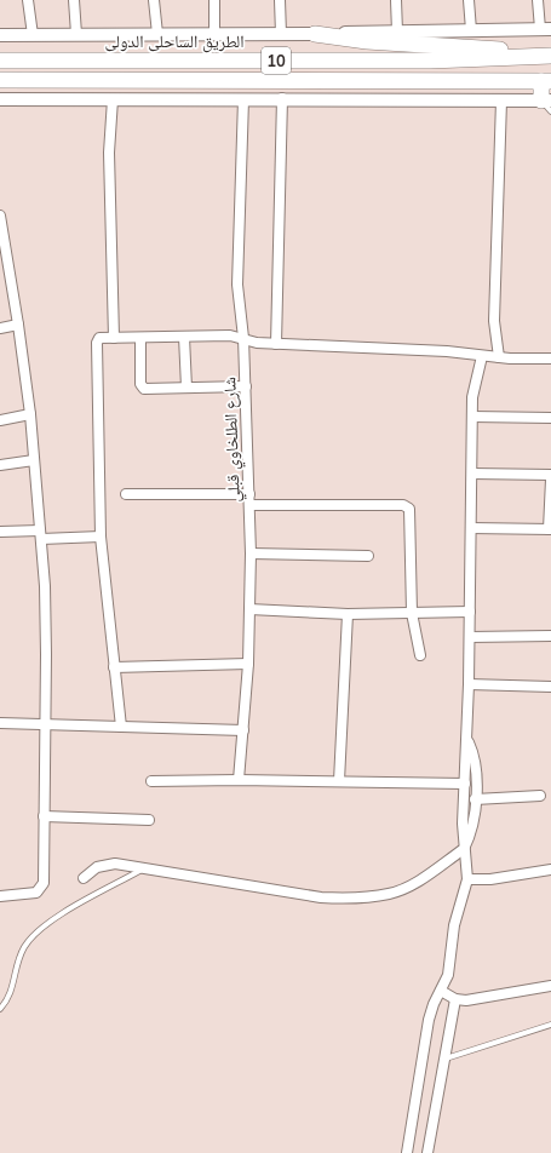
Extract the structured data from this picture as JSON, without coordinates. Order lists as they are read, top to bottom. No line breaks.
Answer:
{"streets":{"highway":["الطريق الساحلى الدولى","10"],"street":["شارع الطلخاوي قبلي"]}}
